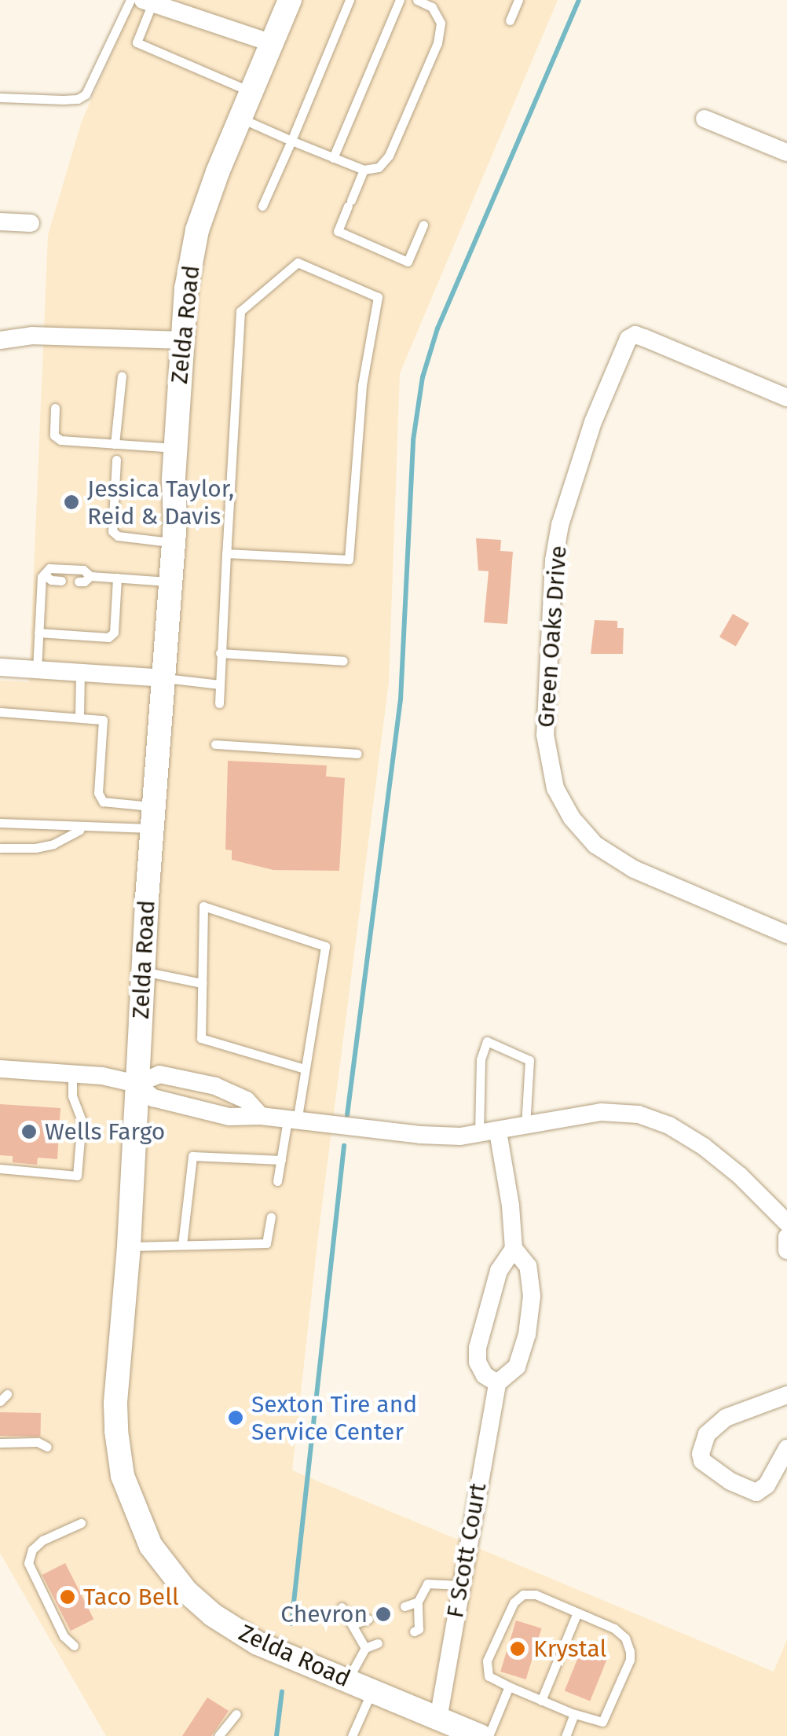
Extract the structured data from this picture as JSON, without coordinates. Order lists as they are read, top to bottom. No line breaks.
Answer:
{"streets":{"main road":["Zelda Road"],"street":["Green Oaks Drive","F Scott Court"]},"crossings":[["Zelda Road","F Scott Court"]],"places":["Jessica Taylor, Reid & Davis","Wells Fargo","Sexton Tire and Service Center","Taco Bell","Chevron","Krystal"]}
